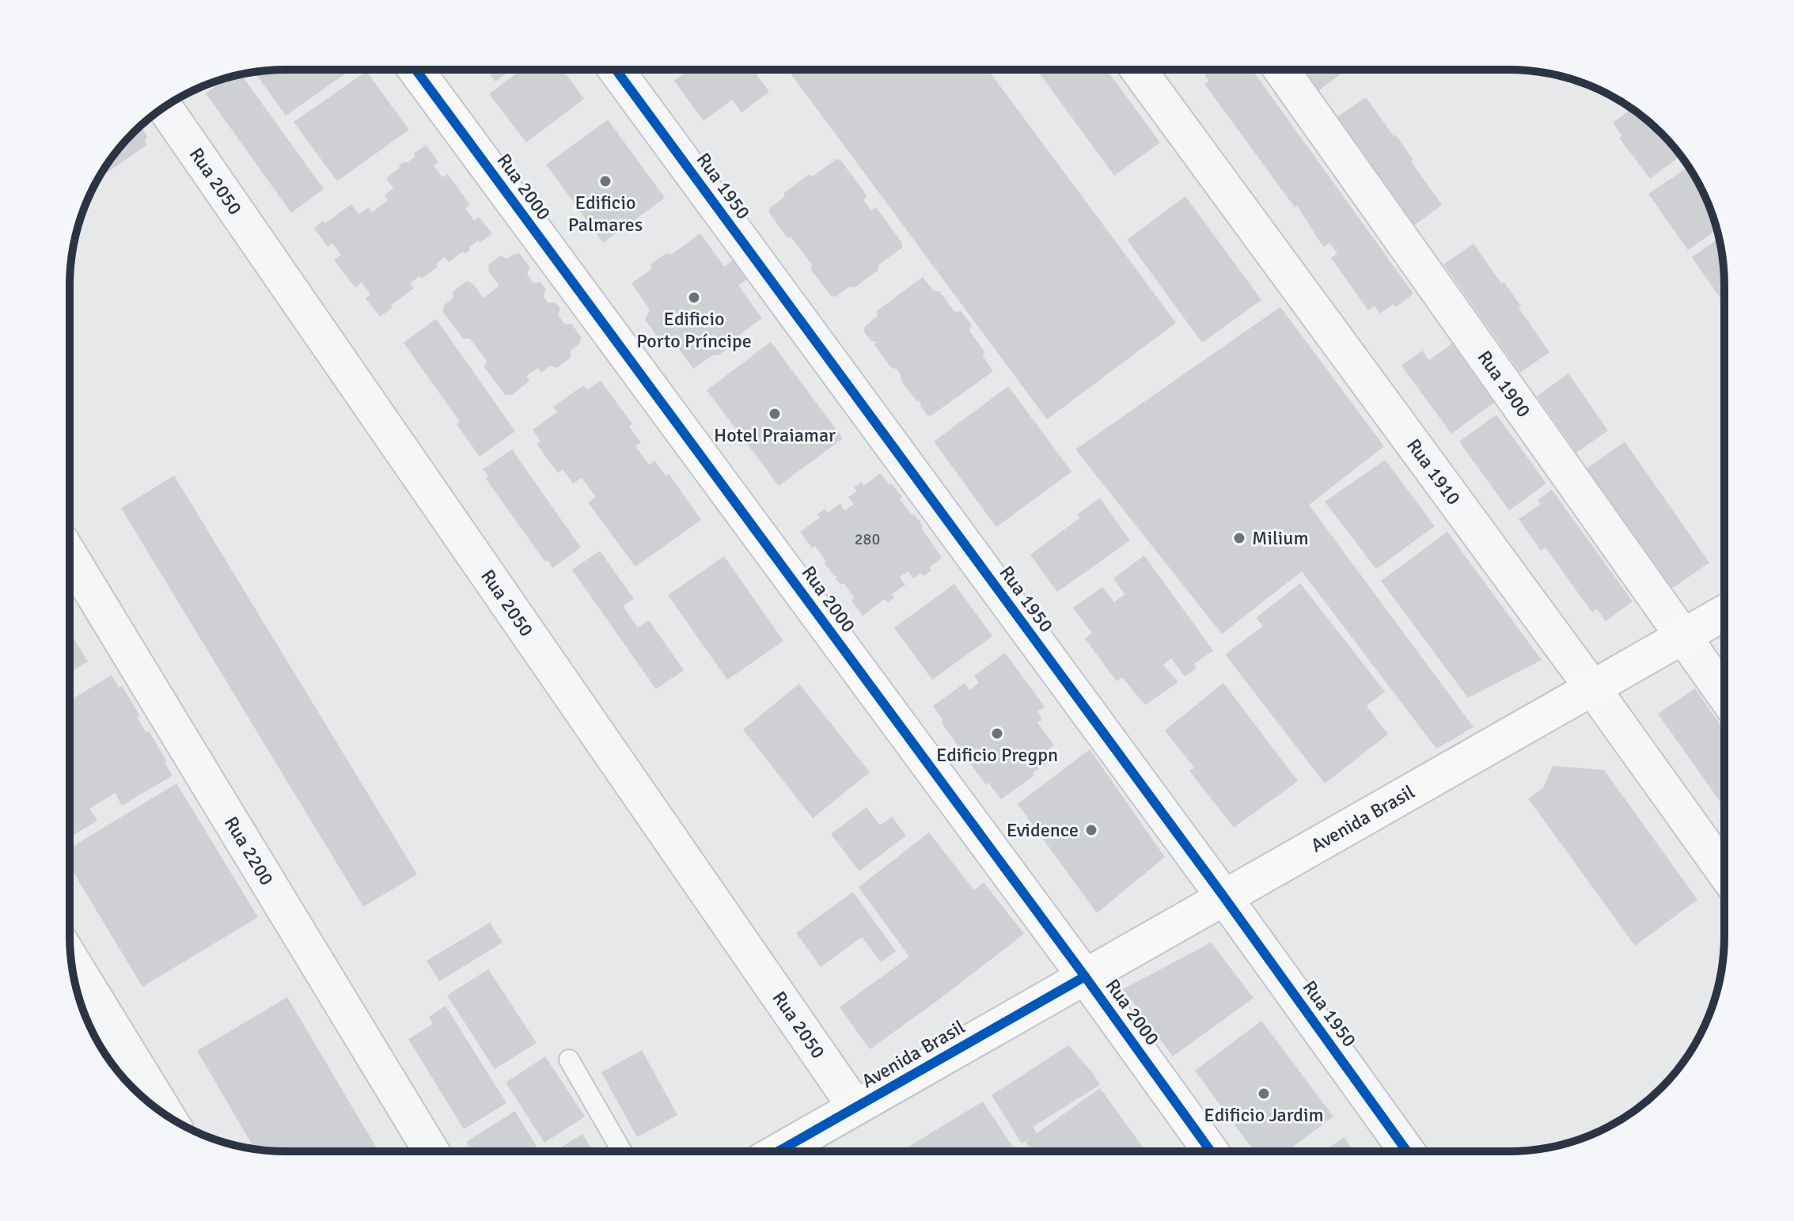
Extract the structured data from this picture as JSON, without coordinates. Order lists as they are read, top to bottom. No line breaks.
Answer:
{"streets":{"main road":["Rua 2000","Avenida Brasil"],"street":["Rua 2050","Rua 1950","Rua 1900","Rua 1910","Rua 2200"]},"crossings":[["Rua 2050","Avenida Brasil"],["Rua 1950","Avenida Brasil"],["Rua 2000","Avenida Brasil"],["Rua 1900","Avenida Brasil"],["Rua 1910","Avenida Brasil"]],"places":["Edificio Palmares","Edificio Porto Príncipe","Hotel Praiamar","Milium","Edificio Pregpn","Evidence","Edificio Jardim"],"house_numbers":["280"]}
